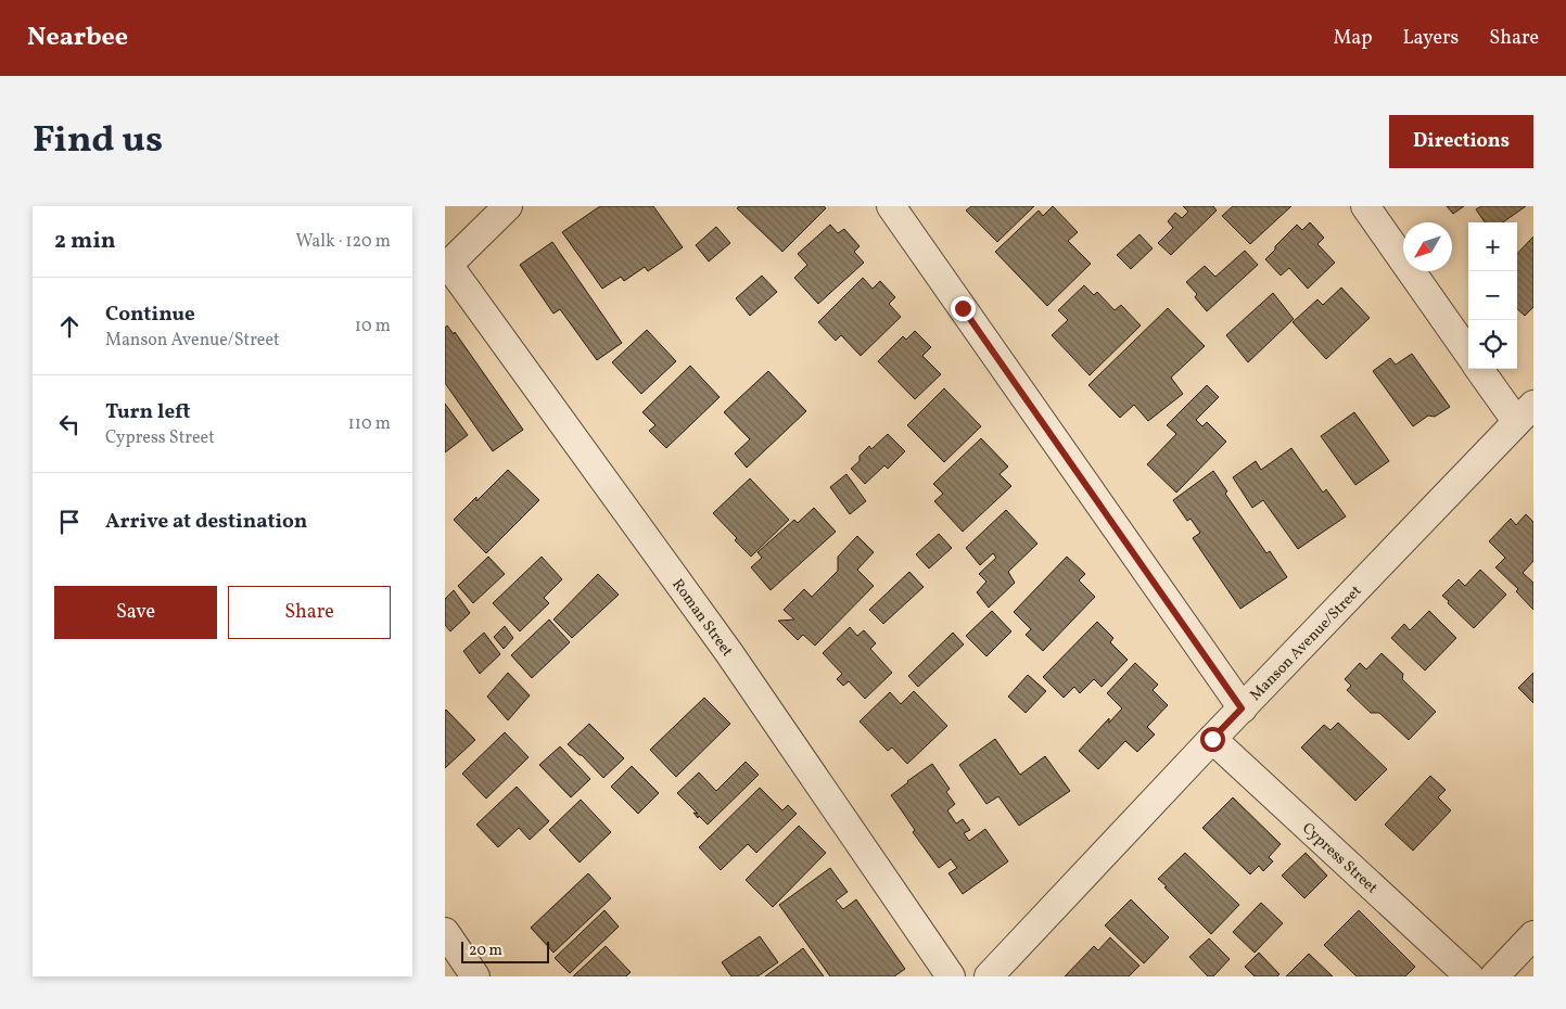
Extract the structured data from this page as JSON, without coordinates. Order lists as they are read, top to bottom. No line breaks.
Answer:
{"streets":{"street":["Roman Street","Manson Avenue/Street","Cypress Street"]},"crossings":[["Manson Avenue/Street","Cypress Street"]],"scale_bar":"20 m","north":"bottom left","page":{"header":"Nearbee","nav":["Map","Layers","Share"],"title":"Find us","buttons":["Directions",["Save","Share"]],"heading":["2 min","Walk · 120 m"],"map_buttons":["+","−"],"list":[["Continue","Manson Avenue/Street","10 m"],["Turn left","Cypress Street","110 m"],"Arrive at destination"],"scale":"20 m"}}
